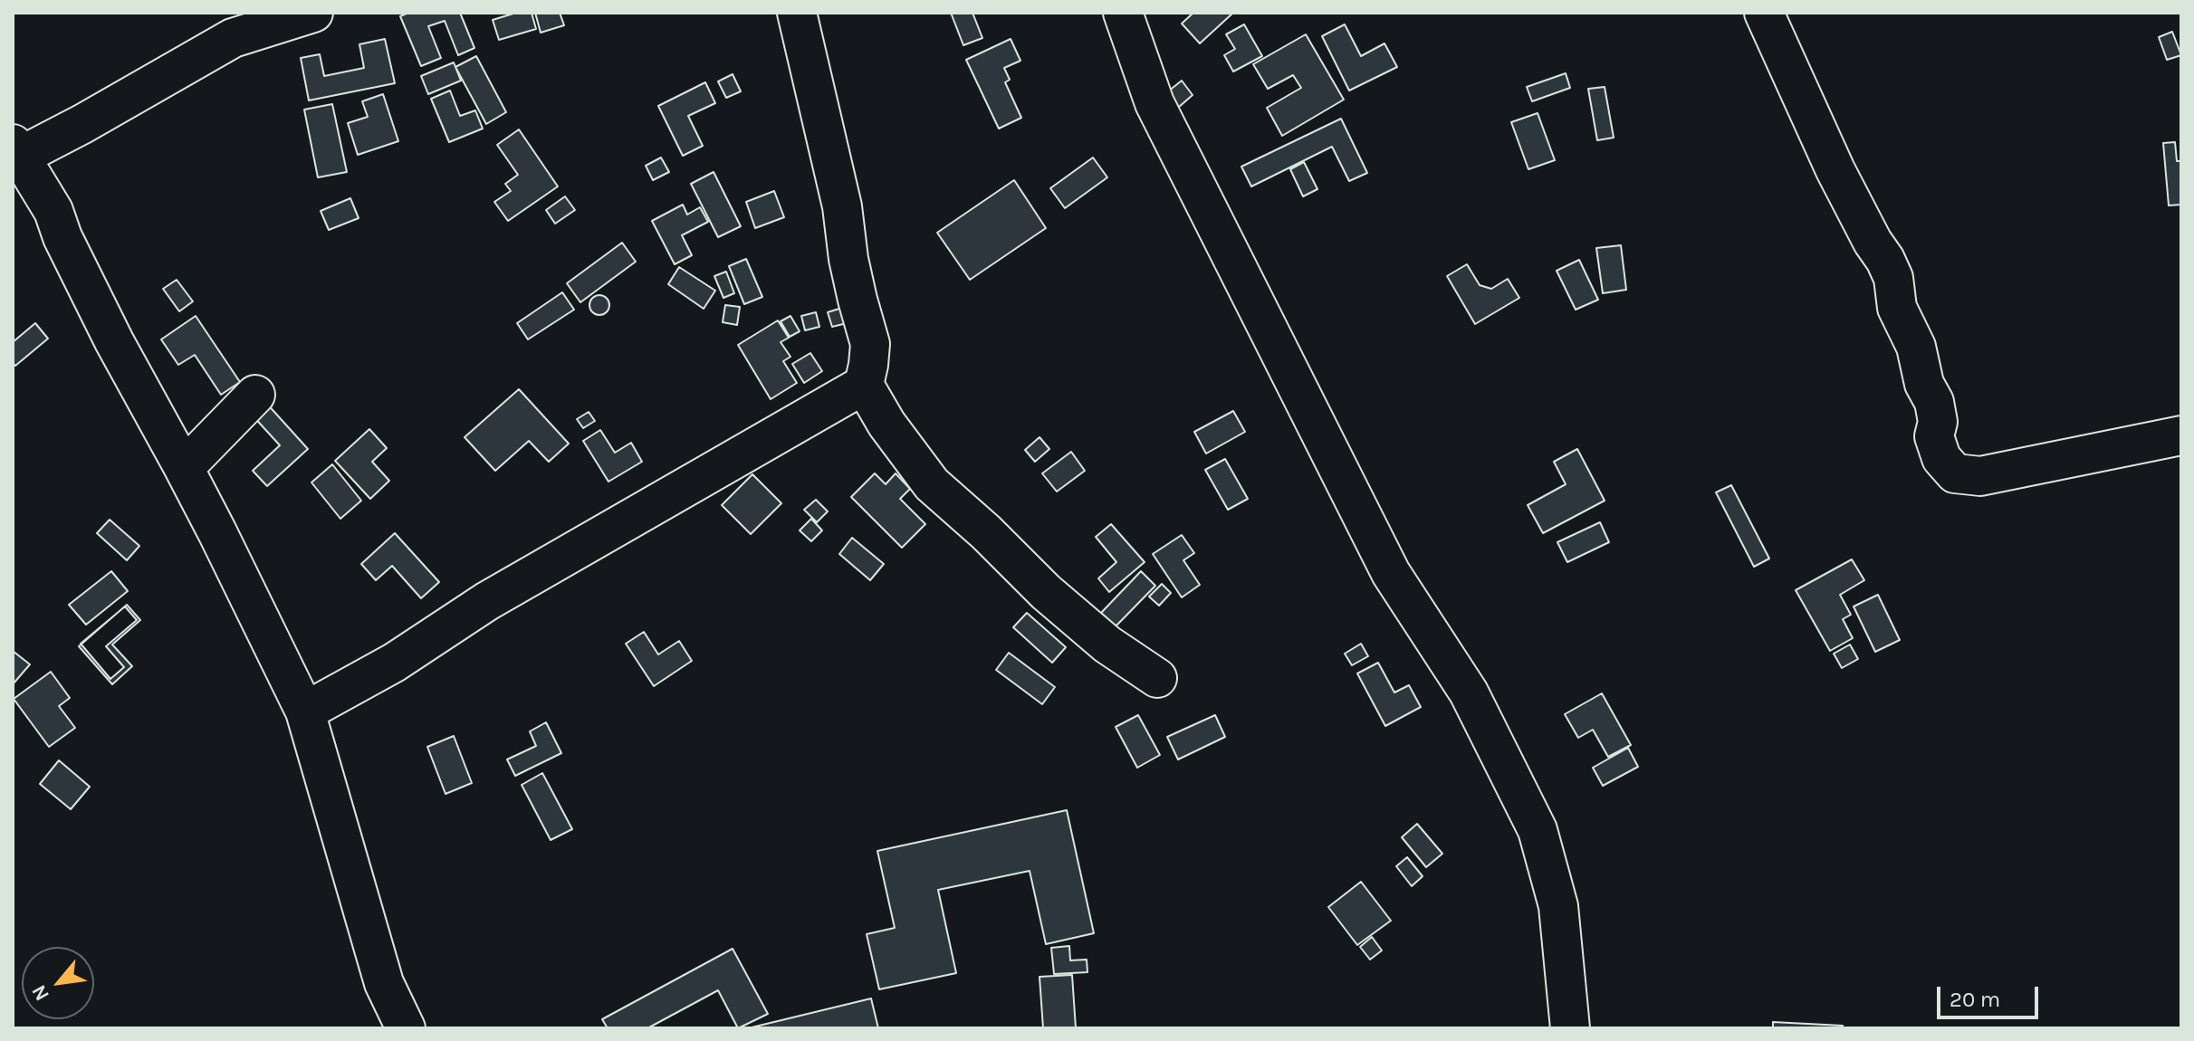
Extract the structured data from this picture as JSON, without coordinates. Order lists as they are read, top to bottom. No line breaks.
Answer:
{"scale_bar":"20 m","north":"bottom left"}
